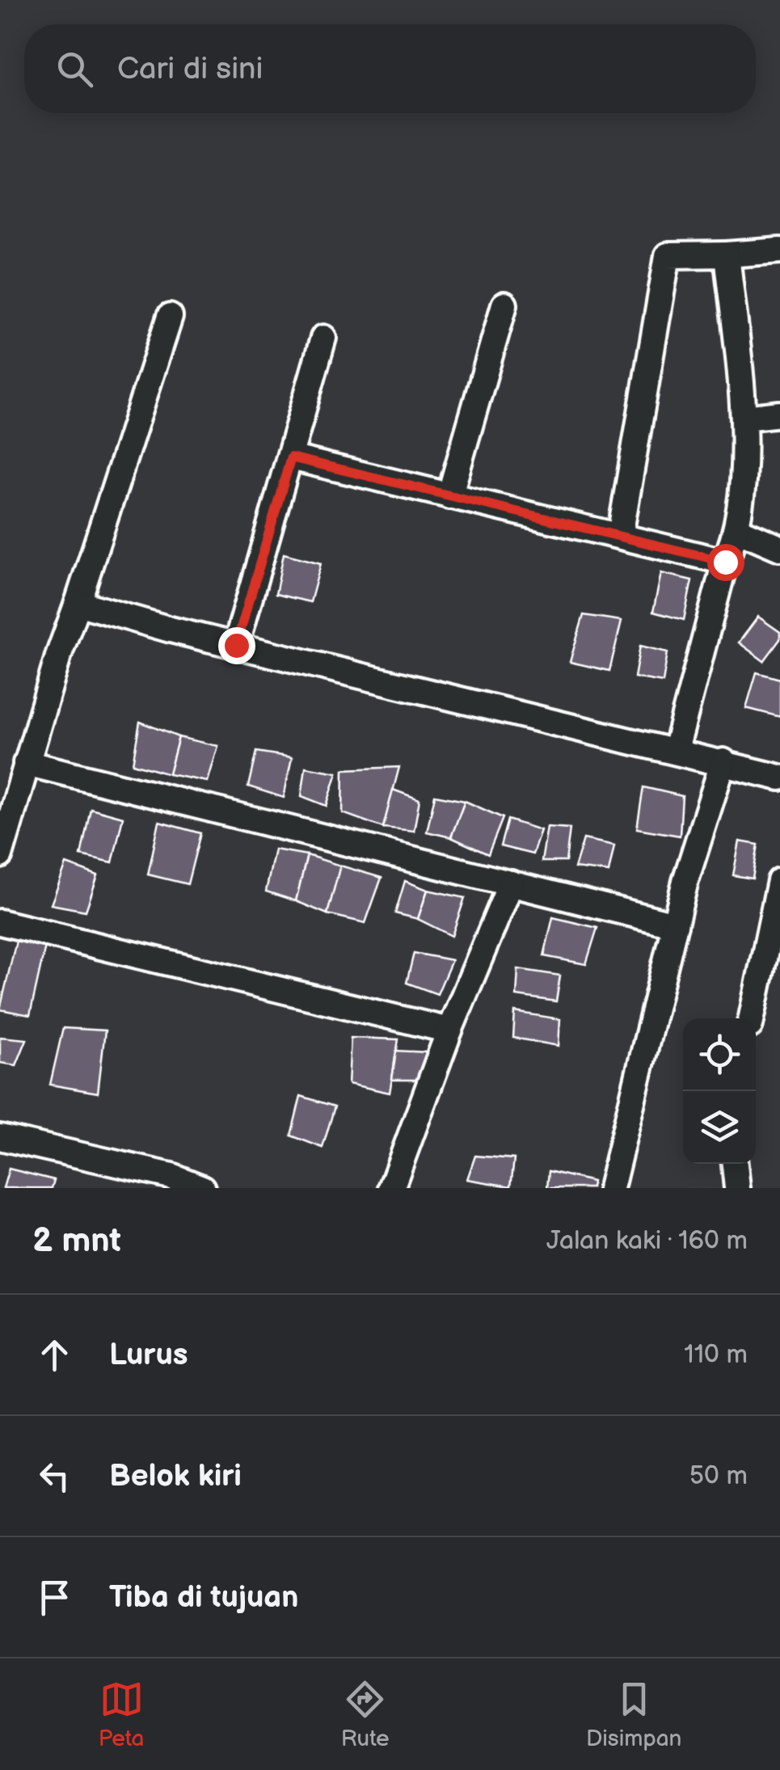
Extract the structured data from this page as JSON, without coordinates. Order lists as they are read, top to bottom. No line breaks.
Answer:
{"page":{"search":"Cari di sini","heading":["2 mnt","Jalan kaki · 160 m"],"list":[["Lurus","110 m"],["Belok kiri","50 m"],"Tiba di tujuan"],"nav":["Peta","Rute","Disimpan"]}}
